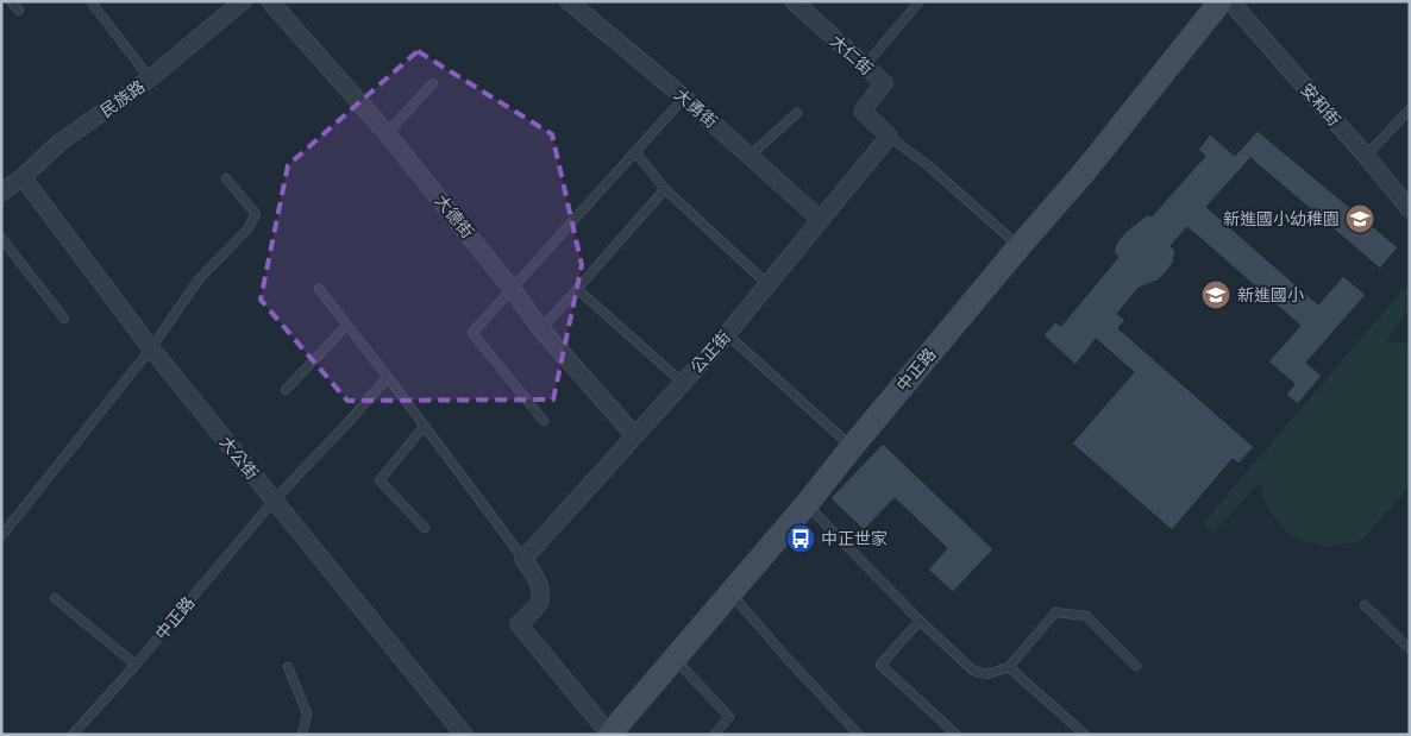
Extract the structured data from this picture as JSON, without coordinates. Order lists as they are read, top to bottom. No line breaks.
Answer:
{"streets":{"street":["大仁街","民族路","安和街","大勇街","大德街","公正街","中正路","大公街"]},"crossings":[["大仁街","公正街"],["民族路","大公街"],["大勇街","公正街"],["大德街","公正街"],["中正路","大公街"]],"places":{"school or university":["新進國小幼稚園","新進國小"],"bus stop":["中正世家"]}}
